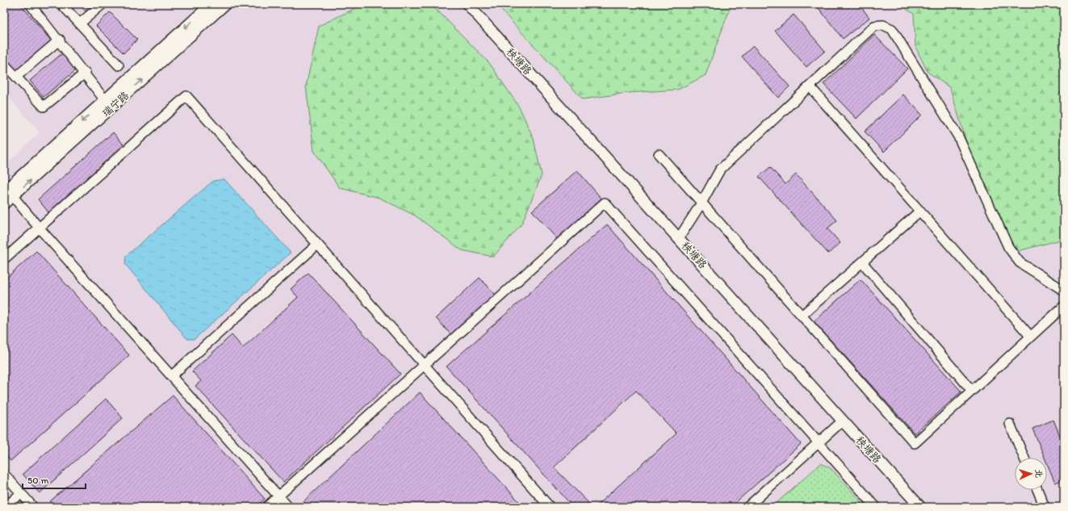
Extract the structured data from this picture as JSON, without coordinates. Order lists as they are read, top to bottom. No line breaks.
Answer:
{"streets":{"main road":["秧塘路","瑞宁路"]},"scale_bar":"50 m","north":"right"}
